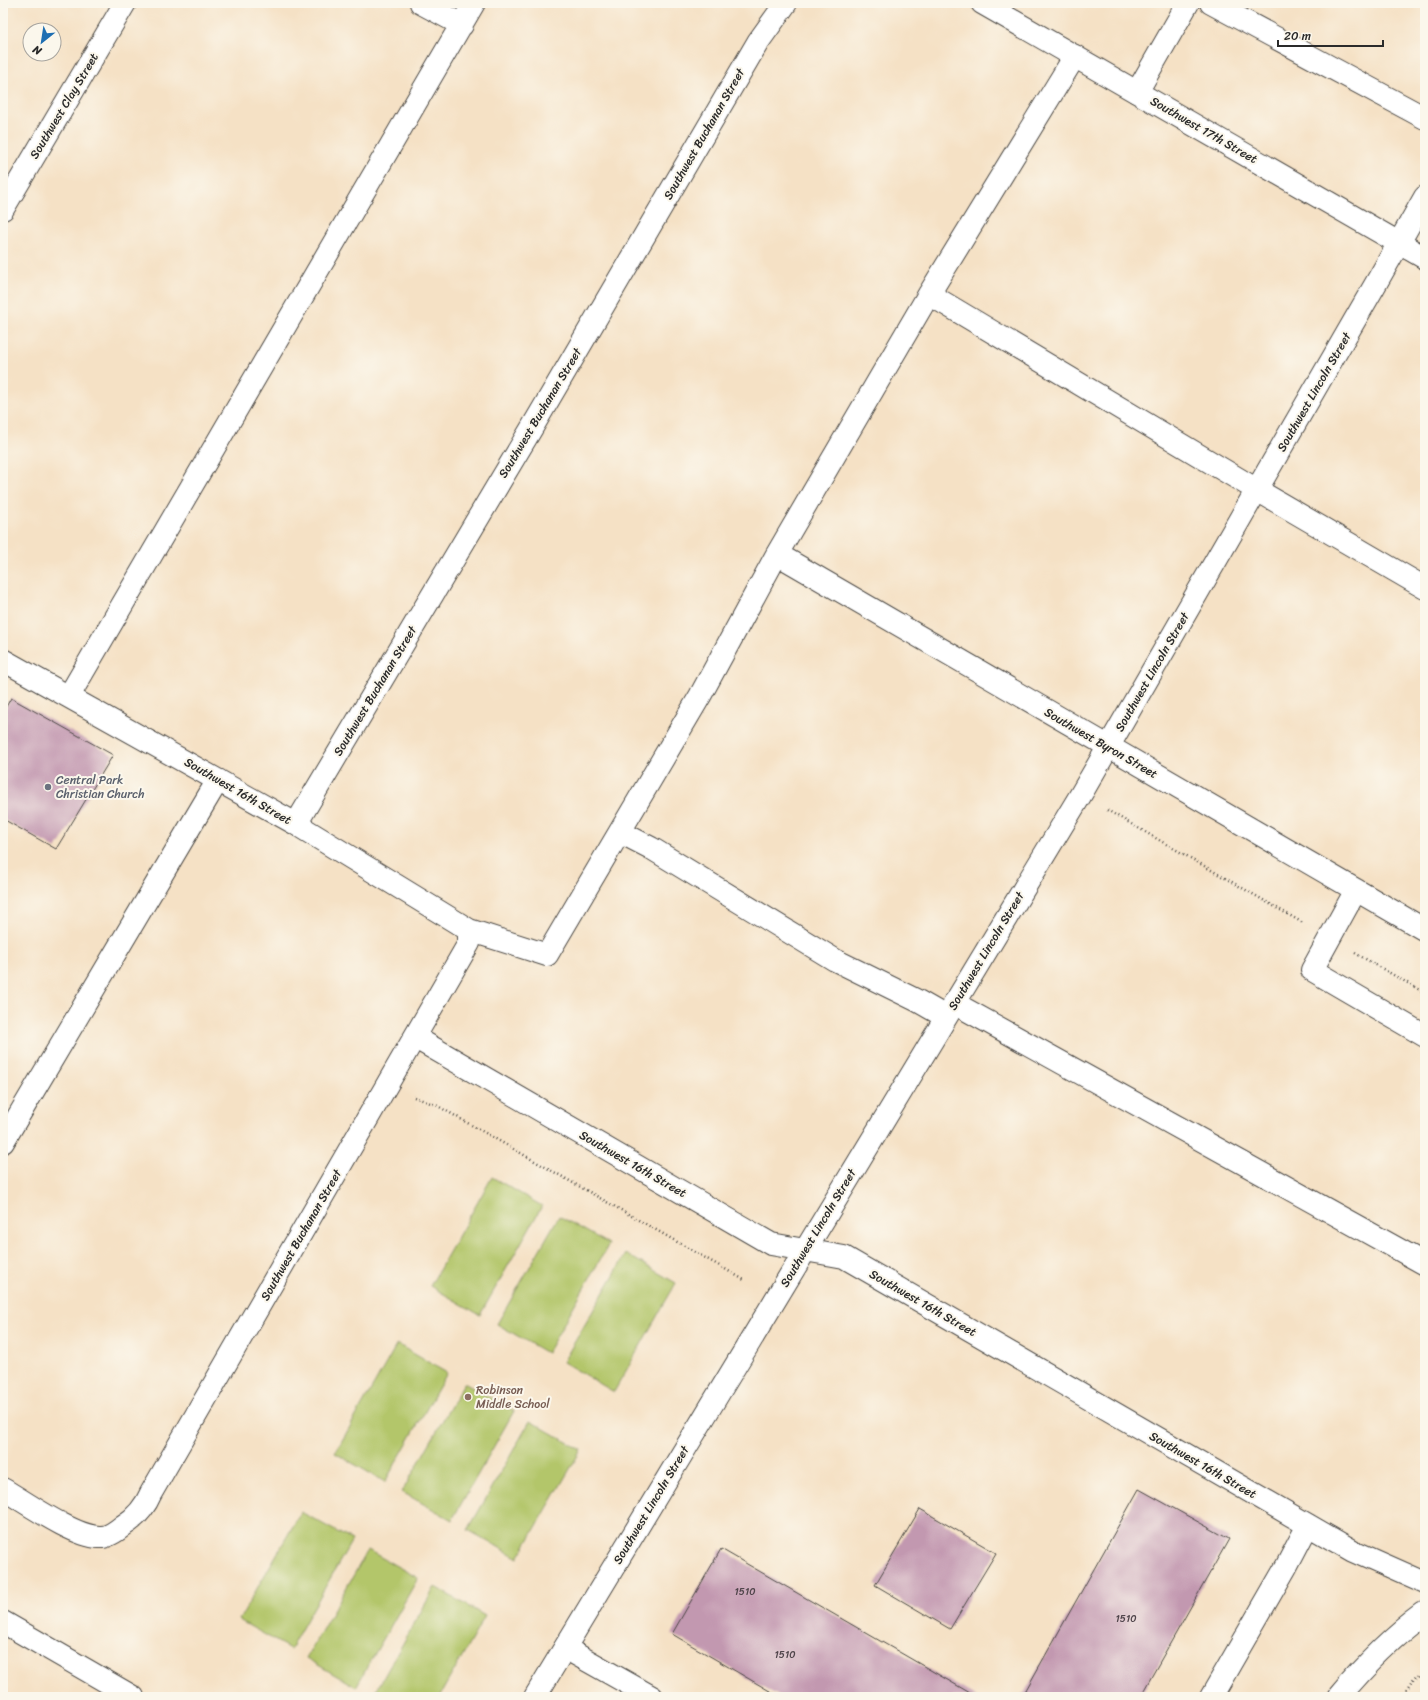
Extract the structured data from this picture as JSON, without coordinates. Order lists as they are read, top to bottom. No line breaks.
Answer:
{"streets":{"street":["Southwest Clay Street","Southwest 17th Street","Southwest Buchanan Street","Southwest Lincoln Street","Southwest Byron Street","Southwest 16th Street"]},"crossings":[["Southwest 17th Street","Southwest Lincoln Street"],["Southwest Buchanan Street","Southwest 16th Street"],["Southwest Lincoln Street","Southwest Byron Street"],["Southwest Lincoln Street","Southwest 16th Street"]],"places":["Central Park Christian Church","Robinson Middle School"],"house_numbers":["1510","1510","1510"],"scale_bar":"20 m","north":"bottom left"}
